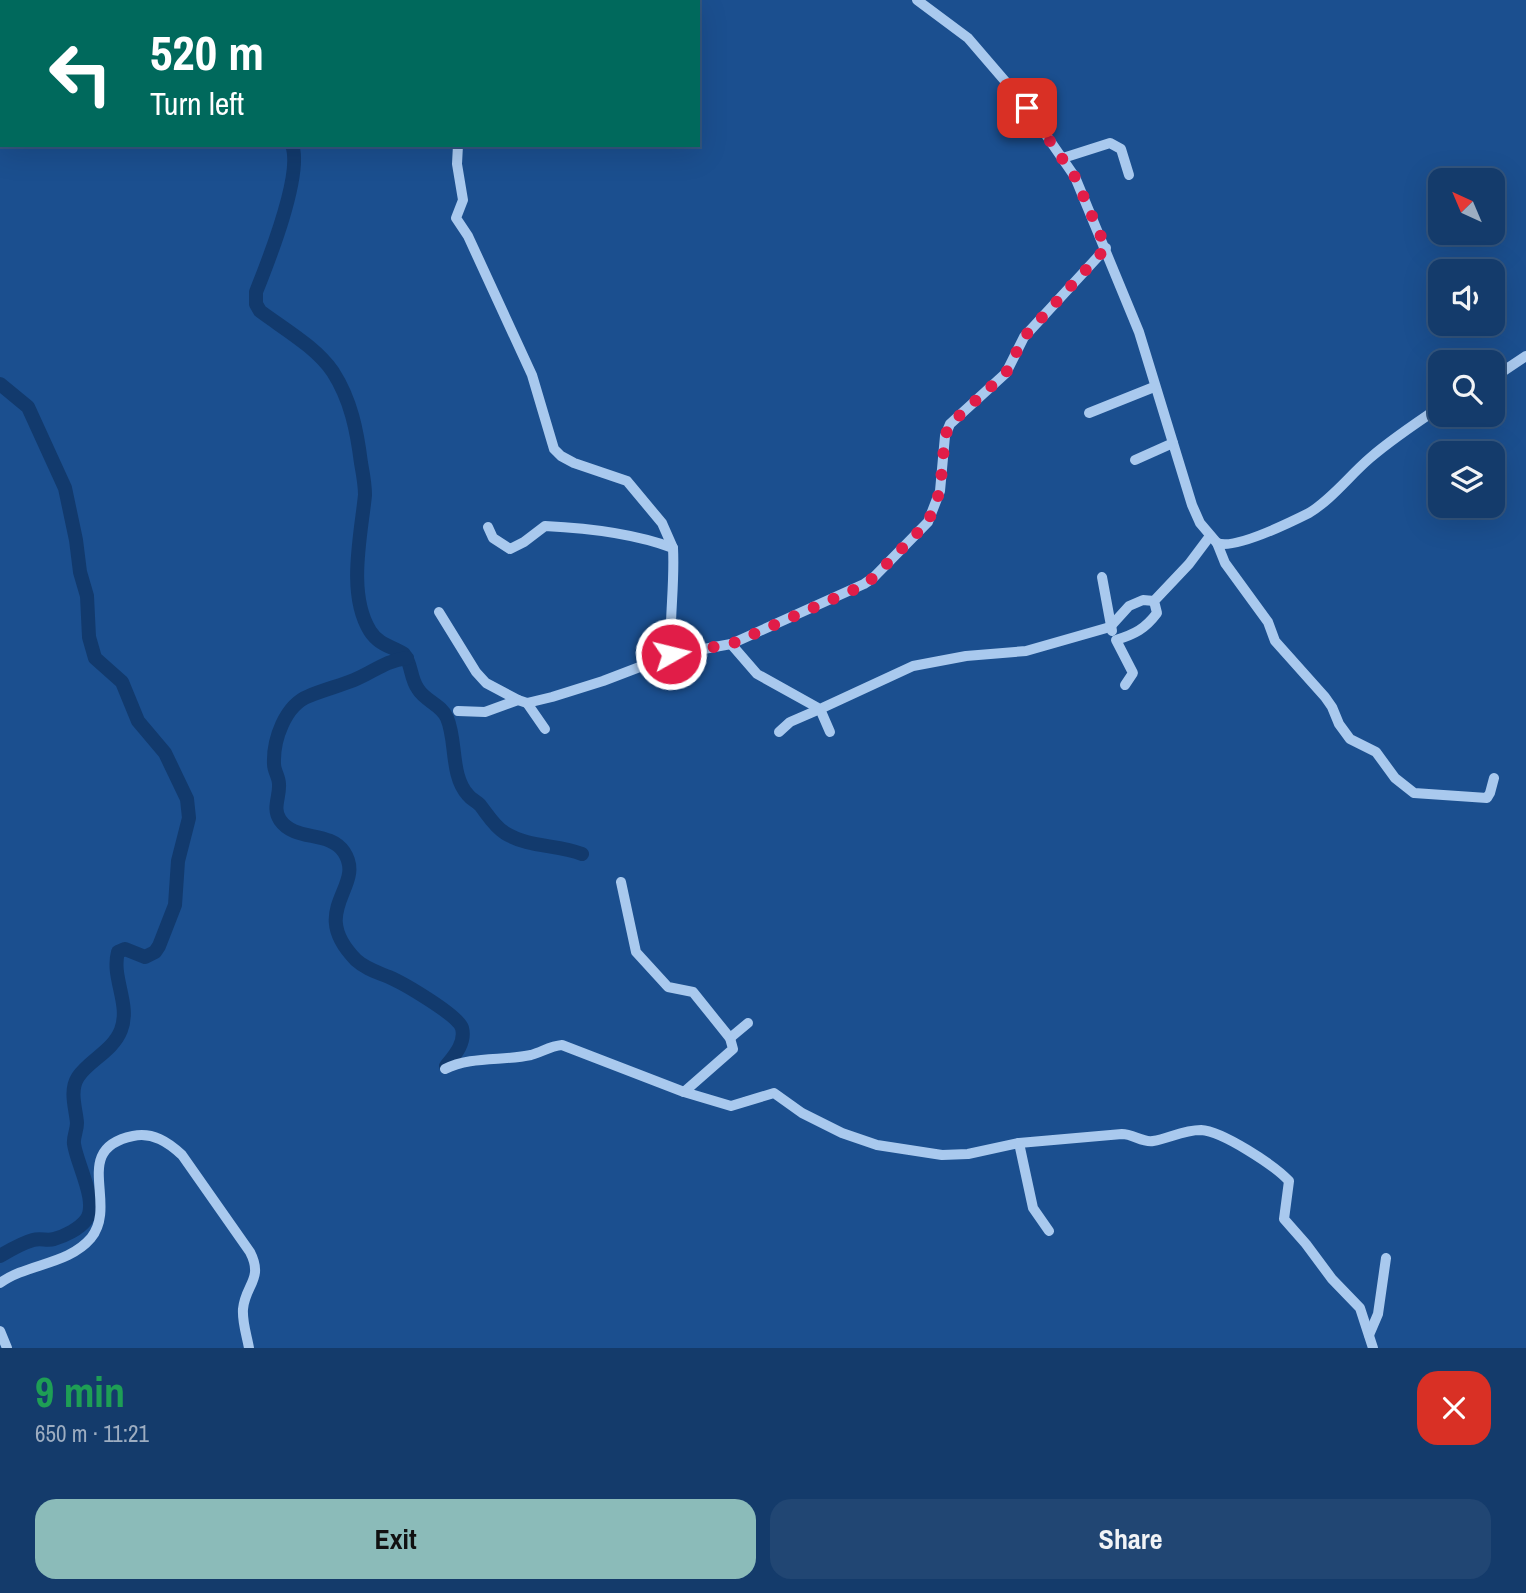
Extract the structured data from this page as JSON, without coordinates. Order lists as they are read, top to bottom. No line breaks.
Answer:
{"north":"top left","page":{"turn":["520 m","Turn left"],"heading":["9 min","650 m · 11:21"],"buttons":["Exit","Share"]}}
